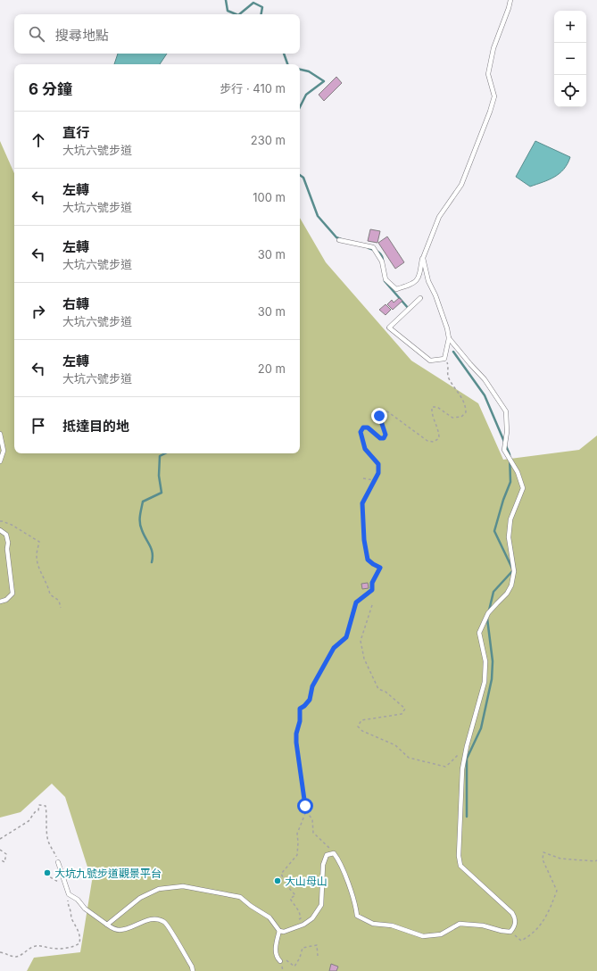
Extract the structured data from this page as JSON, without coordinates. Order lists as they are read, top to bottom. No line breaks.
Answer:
{"places":["大坑九號步道觀景平台","大山母山"],"page":{"map_buttons":["+","−"],"search":"搜尋地點","heading":["6 分鐘","步行 · 410 m"],"list":[["直行","大坑六號步道","230 m"],["左轉","大坑六號步道","100 m"],["左轉","大坑六號步道","30 m"],["右轉","大坑六號步道","30 m"],["左轉","大坑六號步道","20 m"],"抵達目的地"]}}
